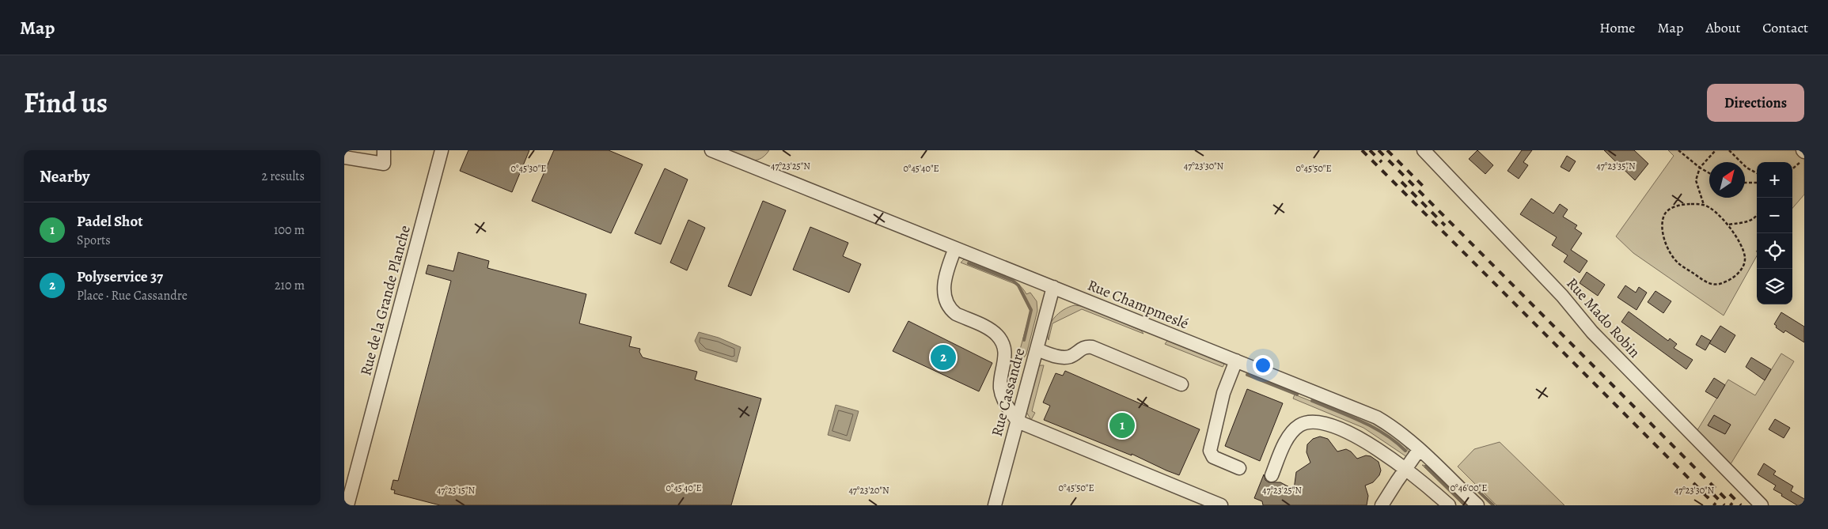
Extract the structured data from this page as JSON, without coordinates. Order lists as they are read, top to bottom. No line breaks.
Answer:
{"streets":{"street":["Rue de la Grande Planche","Rue Champmeslé","Rue Mado Robin","Rue Cassandre"]},"crossings":[["Rue Champmeslé","Rue Cassandre"]],"north":"top right","page":{"header":"Map","nav":["Home","Map","About","Contact"],"title":"Find us","buttons":"Directions","heading":["Nearby","2 results"],"map_buttons":["+","−"],"list":[{"mark":"1","name":"Padel Shot","note":"Sports","value":"100 m"},{"mark":"2","name":"Polyservice 37","note":"Place · Rue Cassandre","value":"210 m"}],"pins":["2","1"]},"coordinates":["47°23'25\"N","47°23'30\"N","47°23'35\"N","0°45'30\"E","0°45'40\"E","0°45'50\"E","0°46'00\"E","47°23'15\"N","47°23'20\"N"]}
